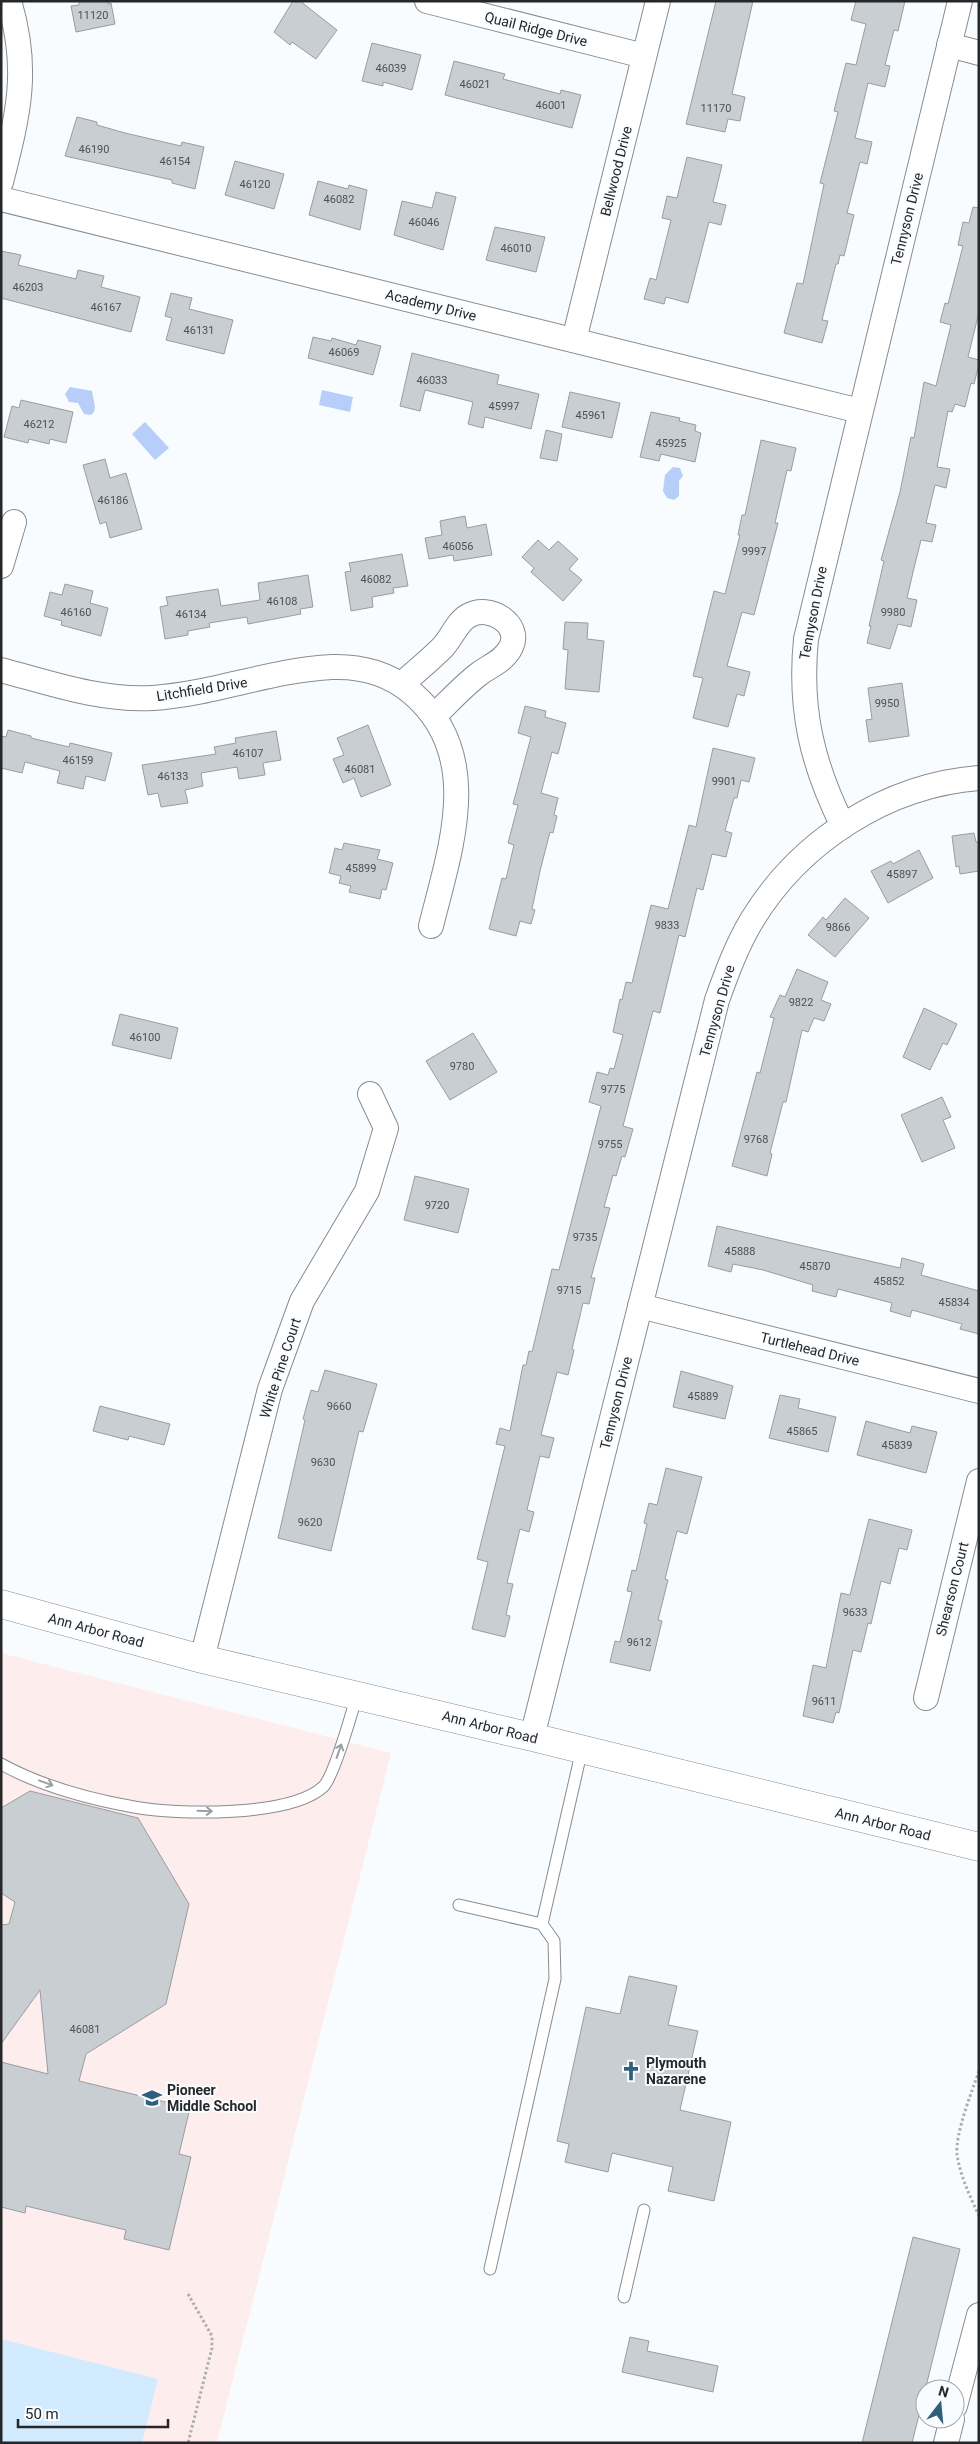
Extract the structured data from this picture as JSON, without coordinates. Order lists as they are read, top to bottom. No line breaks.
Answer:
{"streets":{"main road":["Ann Arbor Road"],"street":["Quail Ridge Drive","Bellwood Drive","Tennyson Drive","Academy Drive","Litchfield Drive","Turtlehead Drive","White Pine Court","Shearson Court"]},"crossings":[["Quail Ridge Drive","Bellwood Drive"],["Bellwood Drive","Academy Drive"],["Tennyson Drive","Academy Drive"],["Tennyson Drive","Turtlehead Drive"],["Tennyson Drive","Ann Arbor Road"],["White Pine Court","Ann Arbor Road"]],"places":{"church":["Plymouth Nazarene"],"school or university":["Pioneer Middle School"]},"house_numbers":["11120","46039","46021","46001","11170","46190","46154","46120","46082","46046","46010","46203","46167","46131","46069","46033","45997","45961","46212","45925","46186","46056","9997","46082","46108","46160","9980","46134","9950","46107","46159","46081","46133","9901","45899","45897","9833","9866","9822","46100","9780","9775","9768","9755","9720","9735","45888","45870","45852","9715","45834","45889","9660","45865","45839","9630","9620","9633","9612","9611","46081"],"scale_bar":"50 m","north":"top"}
